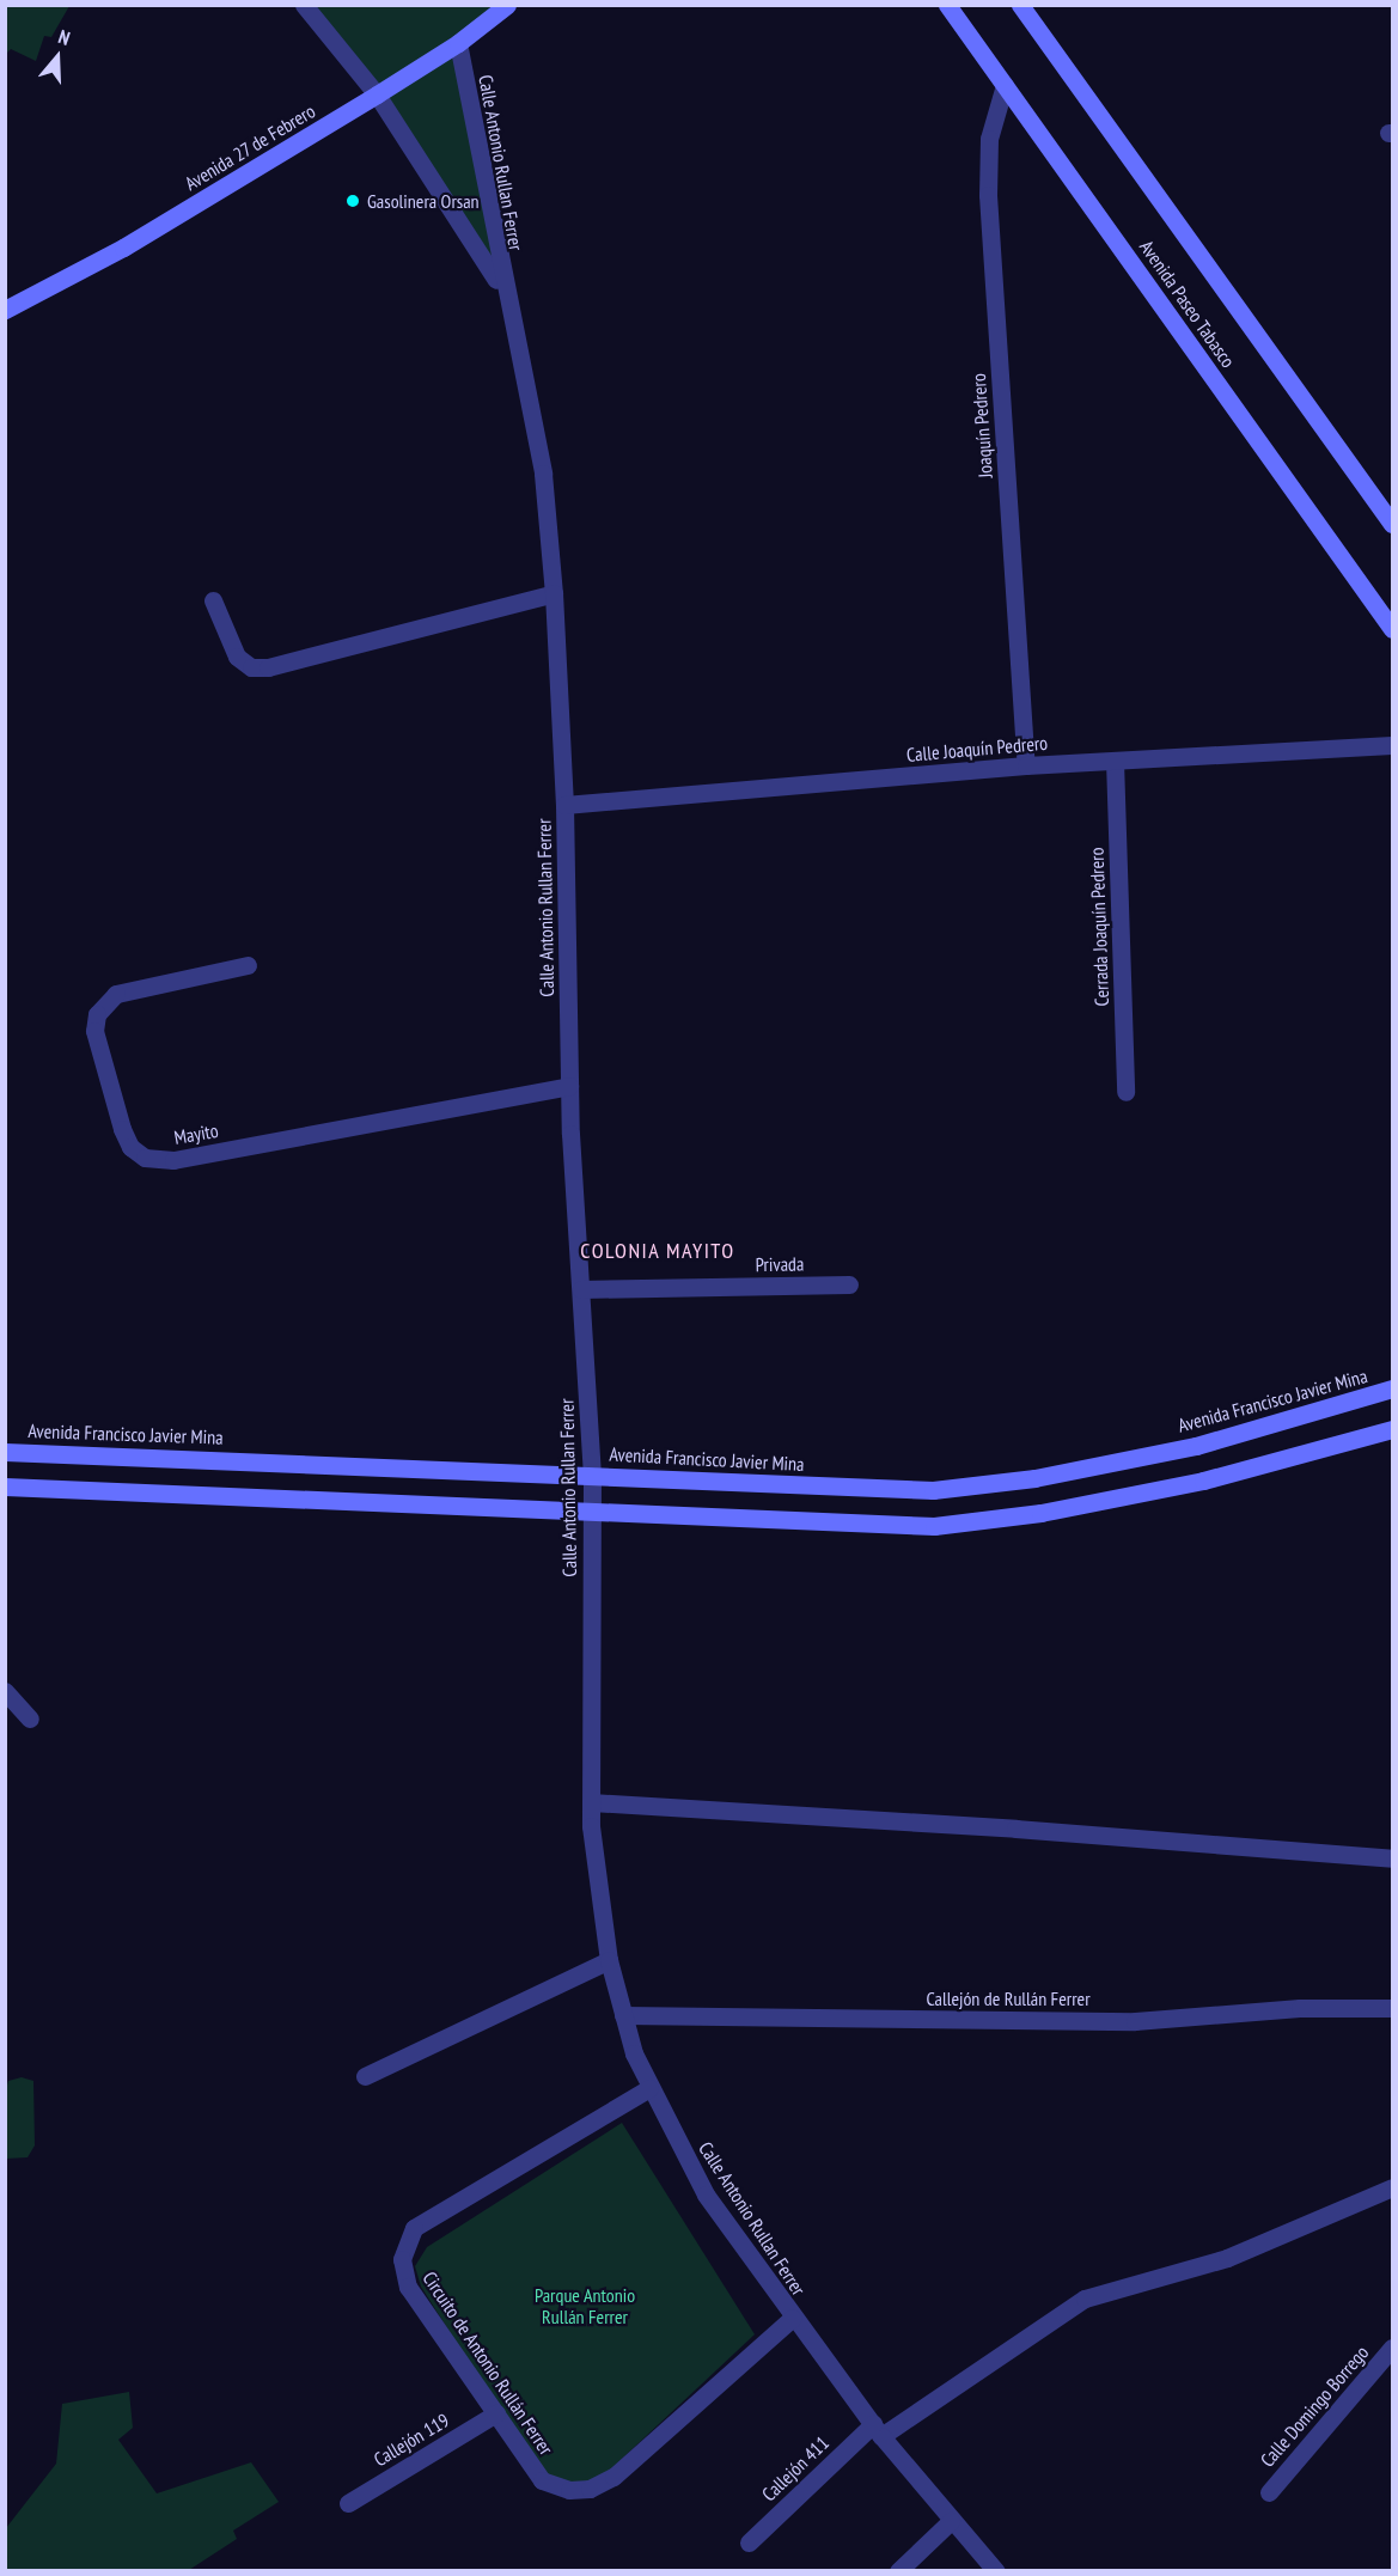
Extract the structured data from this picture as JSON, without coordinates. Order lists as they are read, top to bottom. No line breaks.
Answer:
{"streets":{"main road":["Avenida 27 de Febrero","Avenida Paseo Tabasco","Avenida Francisco Javier Mina"],"street":["Calle Antonio Rullan Ferrer","Joaquín Pedrero","Calle Joaquín Pedrero","Cerrada Joaquín Pedrero","Mayito","Privada","Callejón de Rullán Ferrer","Circuito de Antonio Rullán Ferrer","Calle Domingo Borrego","Callejón 119","Callejón 411"]},"crossings":[["Avenida 27 de Febrero","Calle Antonio Rullan Ferrer"],["Calle Antonio Rullan Ferrer","Calle Joaquín Pedrero"],["Calle Antonio Rullan Ferrer","Mayito"],["Calle Antonio Rullan Ferrer","Privada"],["Calle Antonio Rullan Ferrer","Avenida Francisco Javier Mina"],["Calle Antonio Rullan Ferrer","Callejón de Rullán Ferrer"],["Calle Antonio Rullan Ferrer","Circuito de Antonio Rullán Ferrer"],["Calle Antonio Rullan Ferrer","Callejón 411"],["Avenida Paseo Tabasco","Joaquín Pedrero"],["Joaquín Pedrero","Calle Joaquín Pedrero"],["Calle Joaquín Pedrero","Cerrada Joaquín Pedrero"],["Circuito de Antonio Rullán Ferrer","Callejón 119"]],"districts":["COLONIA MAYITO"],"parks":["Parque Antonio Rullán Ferrer"],"places":["Gasolinera Orsan"],"north":"top"}
